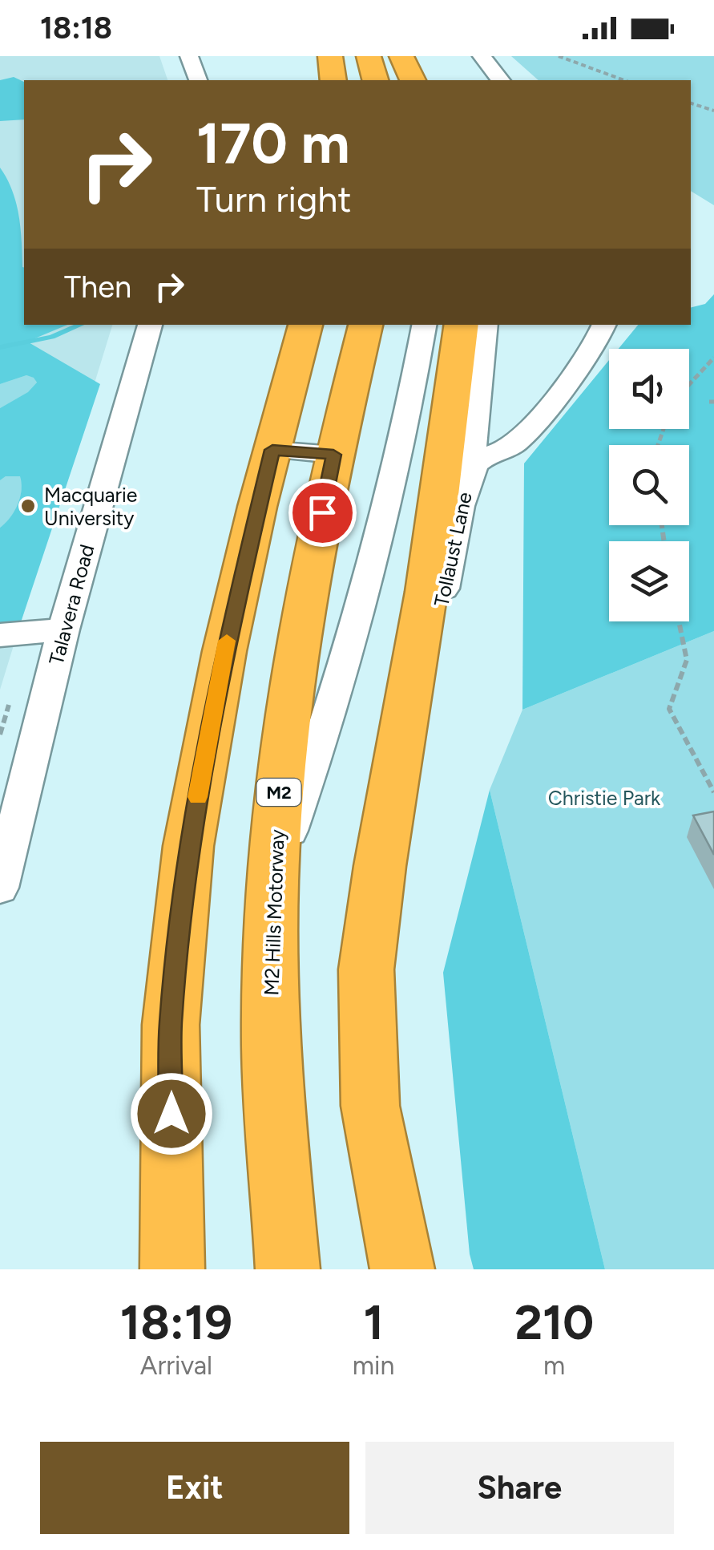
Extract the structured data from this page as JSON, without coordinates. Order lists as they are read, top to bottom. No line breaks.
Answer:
{"streets":{"highway":["M2","M2 Hills Motorway"],"street":["Tollaust Lane","Talavera Road"]},"parks":["Christie Park"],"places":["Macquarie University"],"page":{"status":"18:18","turn":["170 m","Turn right"],"then":"Then","eta":["18:19","Arrival","1","min","210","m"],"buttons":["Exit","Share"]}}
